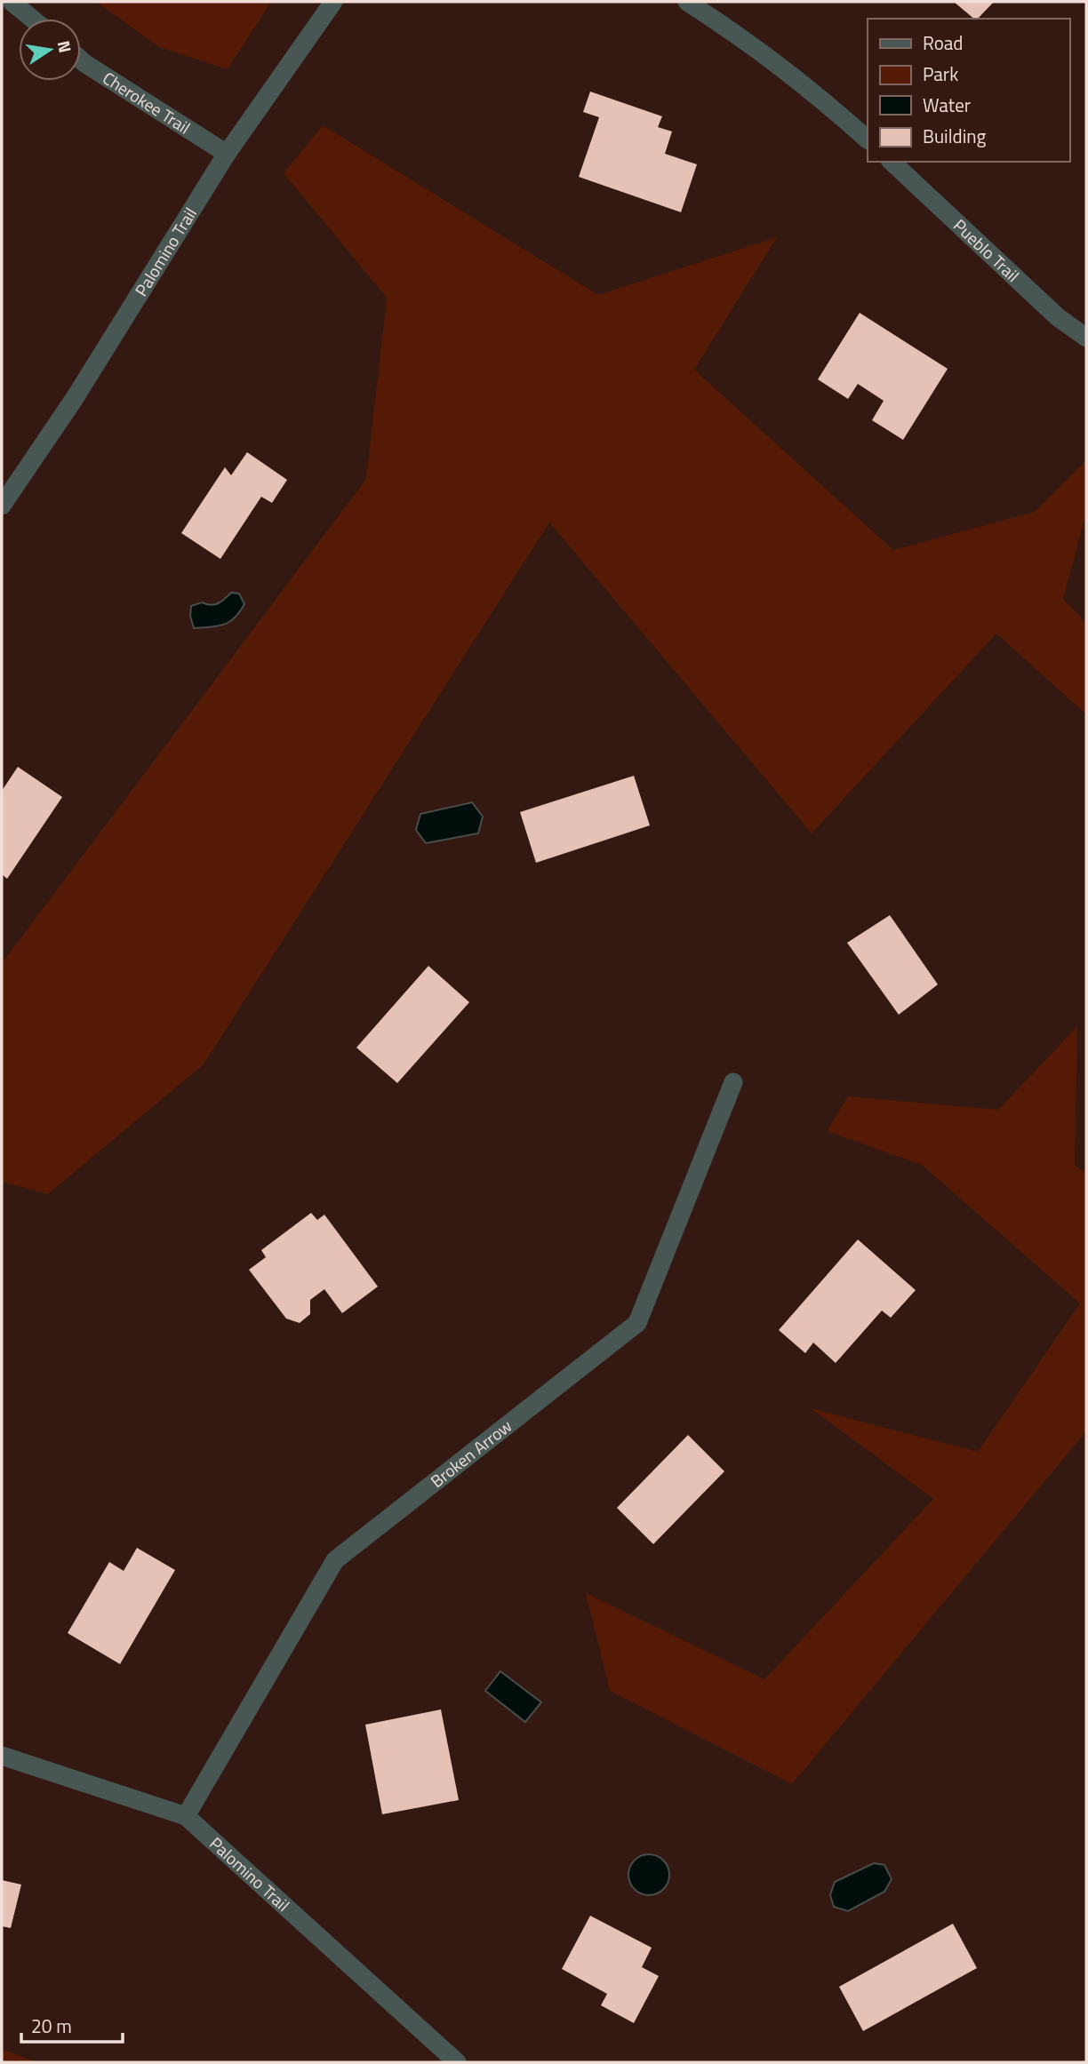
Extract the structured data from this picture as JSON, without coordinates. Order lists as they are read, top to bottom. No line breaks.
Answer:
{"streets":{"street":["Cherokee Trail","Pueblo Trail","Palomino Trail","Broken Arrow"]},"crossings":[["Cherokee Trail","Palomino Trail"],["Palomino Trail","Broken Arrow"]],"legend":["Road","Park","Water","Building"],"scale_bar":"20 m","north":"right"}
